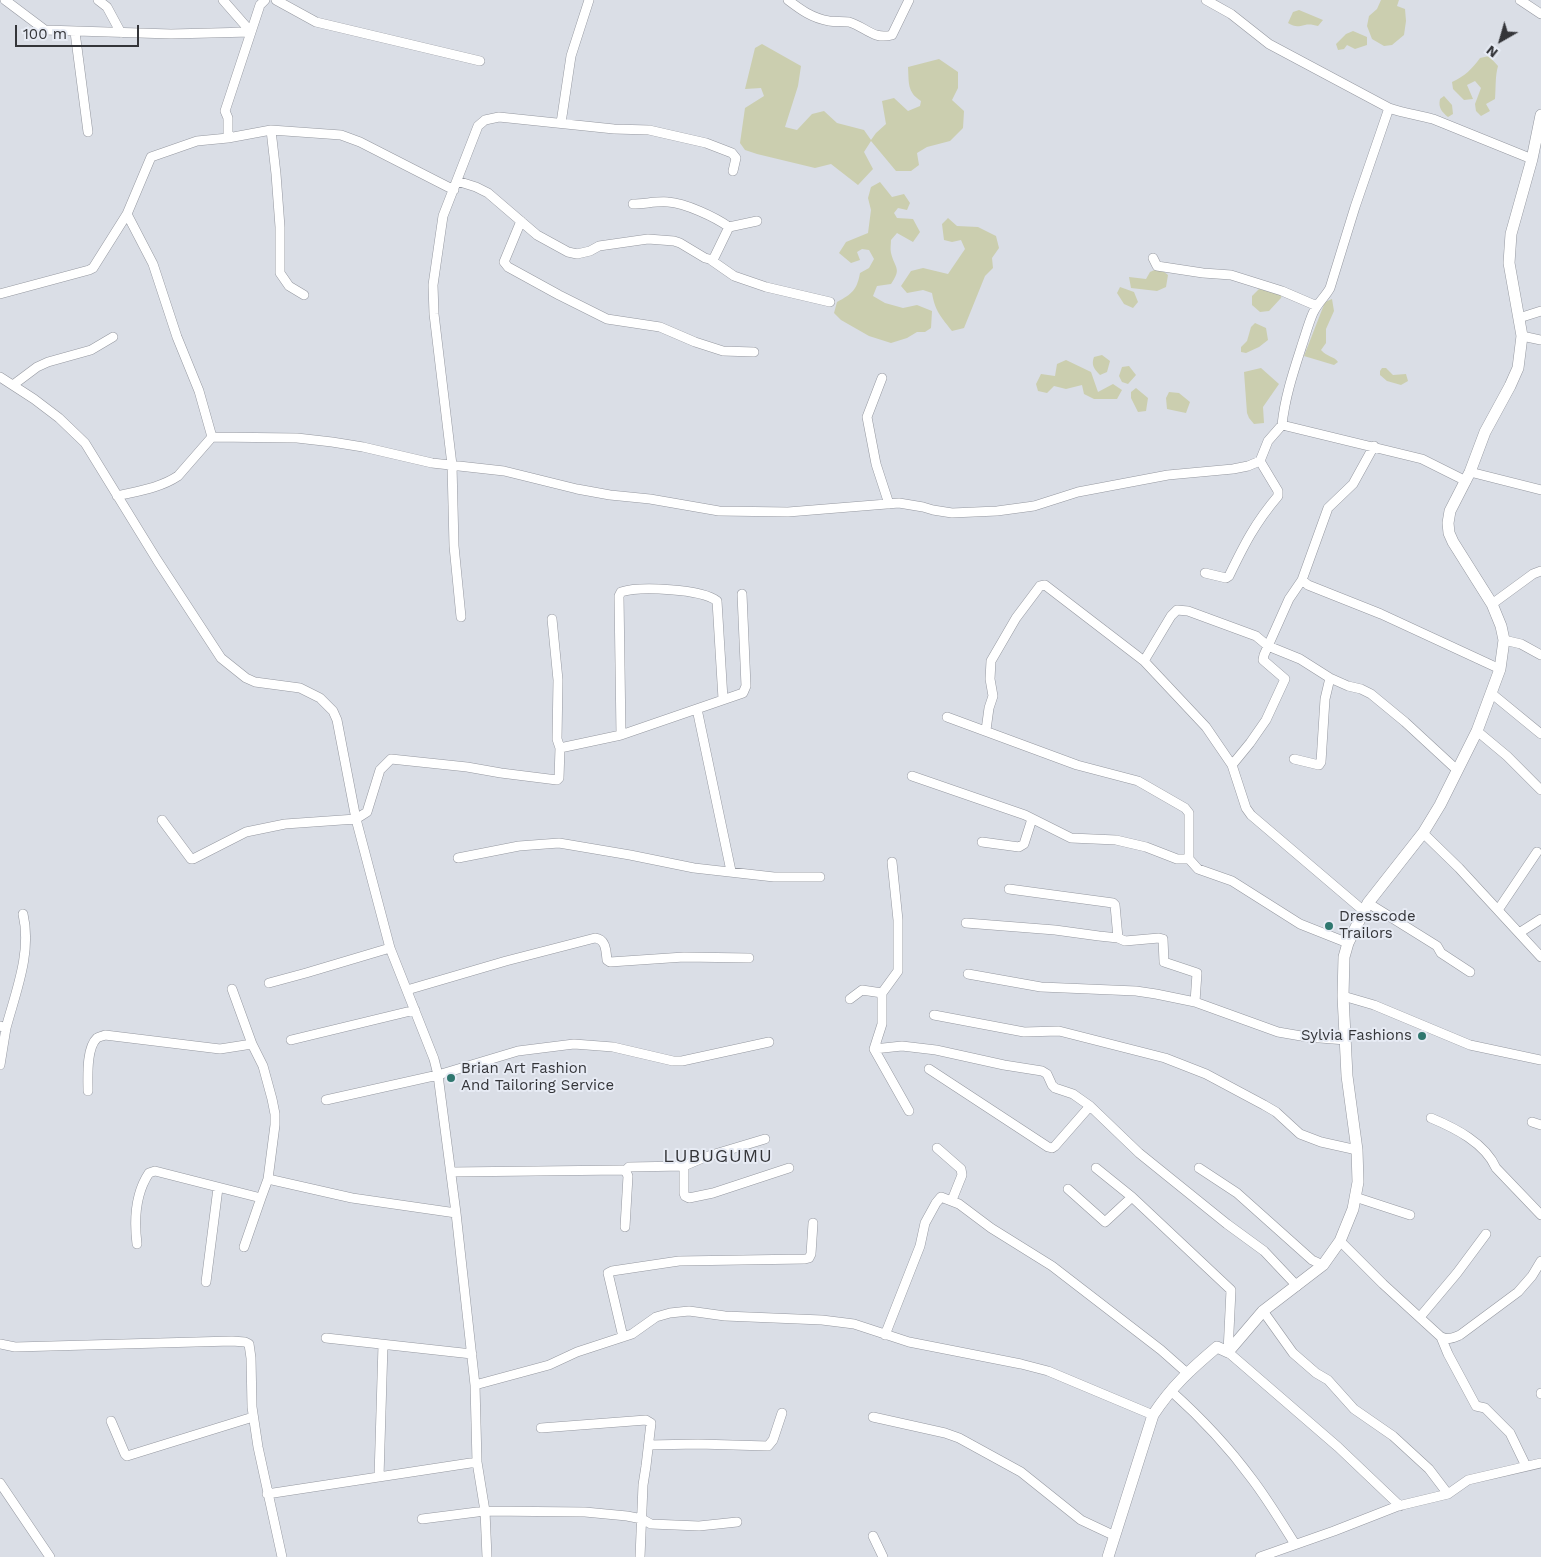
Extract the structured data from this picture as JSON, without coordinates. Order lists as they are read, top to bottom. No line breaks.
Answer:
{"districts":["LUBUGUMU"],"places":["Dresscode Trailors","Sylvia Fashions","Brian Art Fashion And Tailoring Service"],"scale_bar":"100 m","north":"bottom left"}
